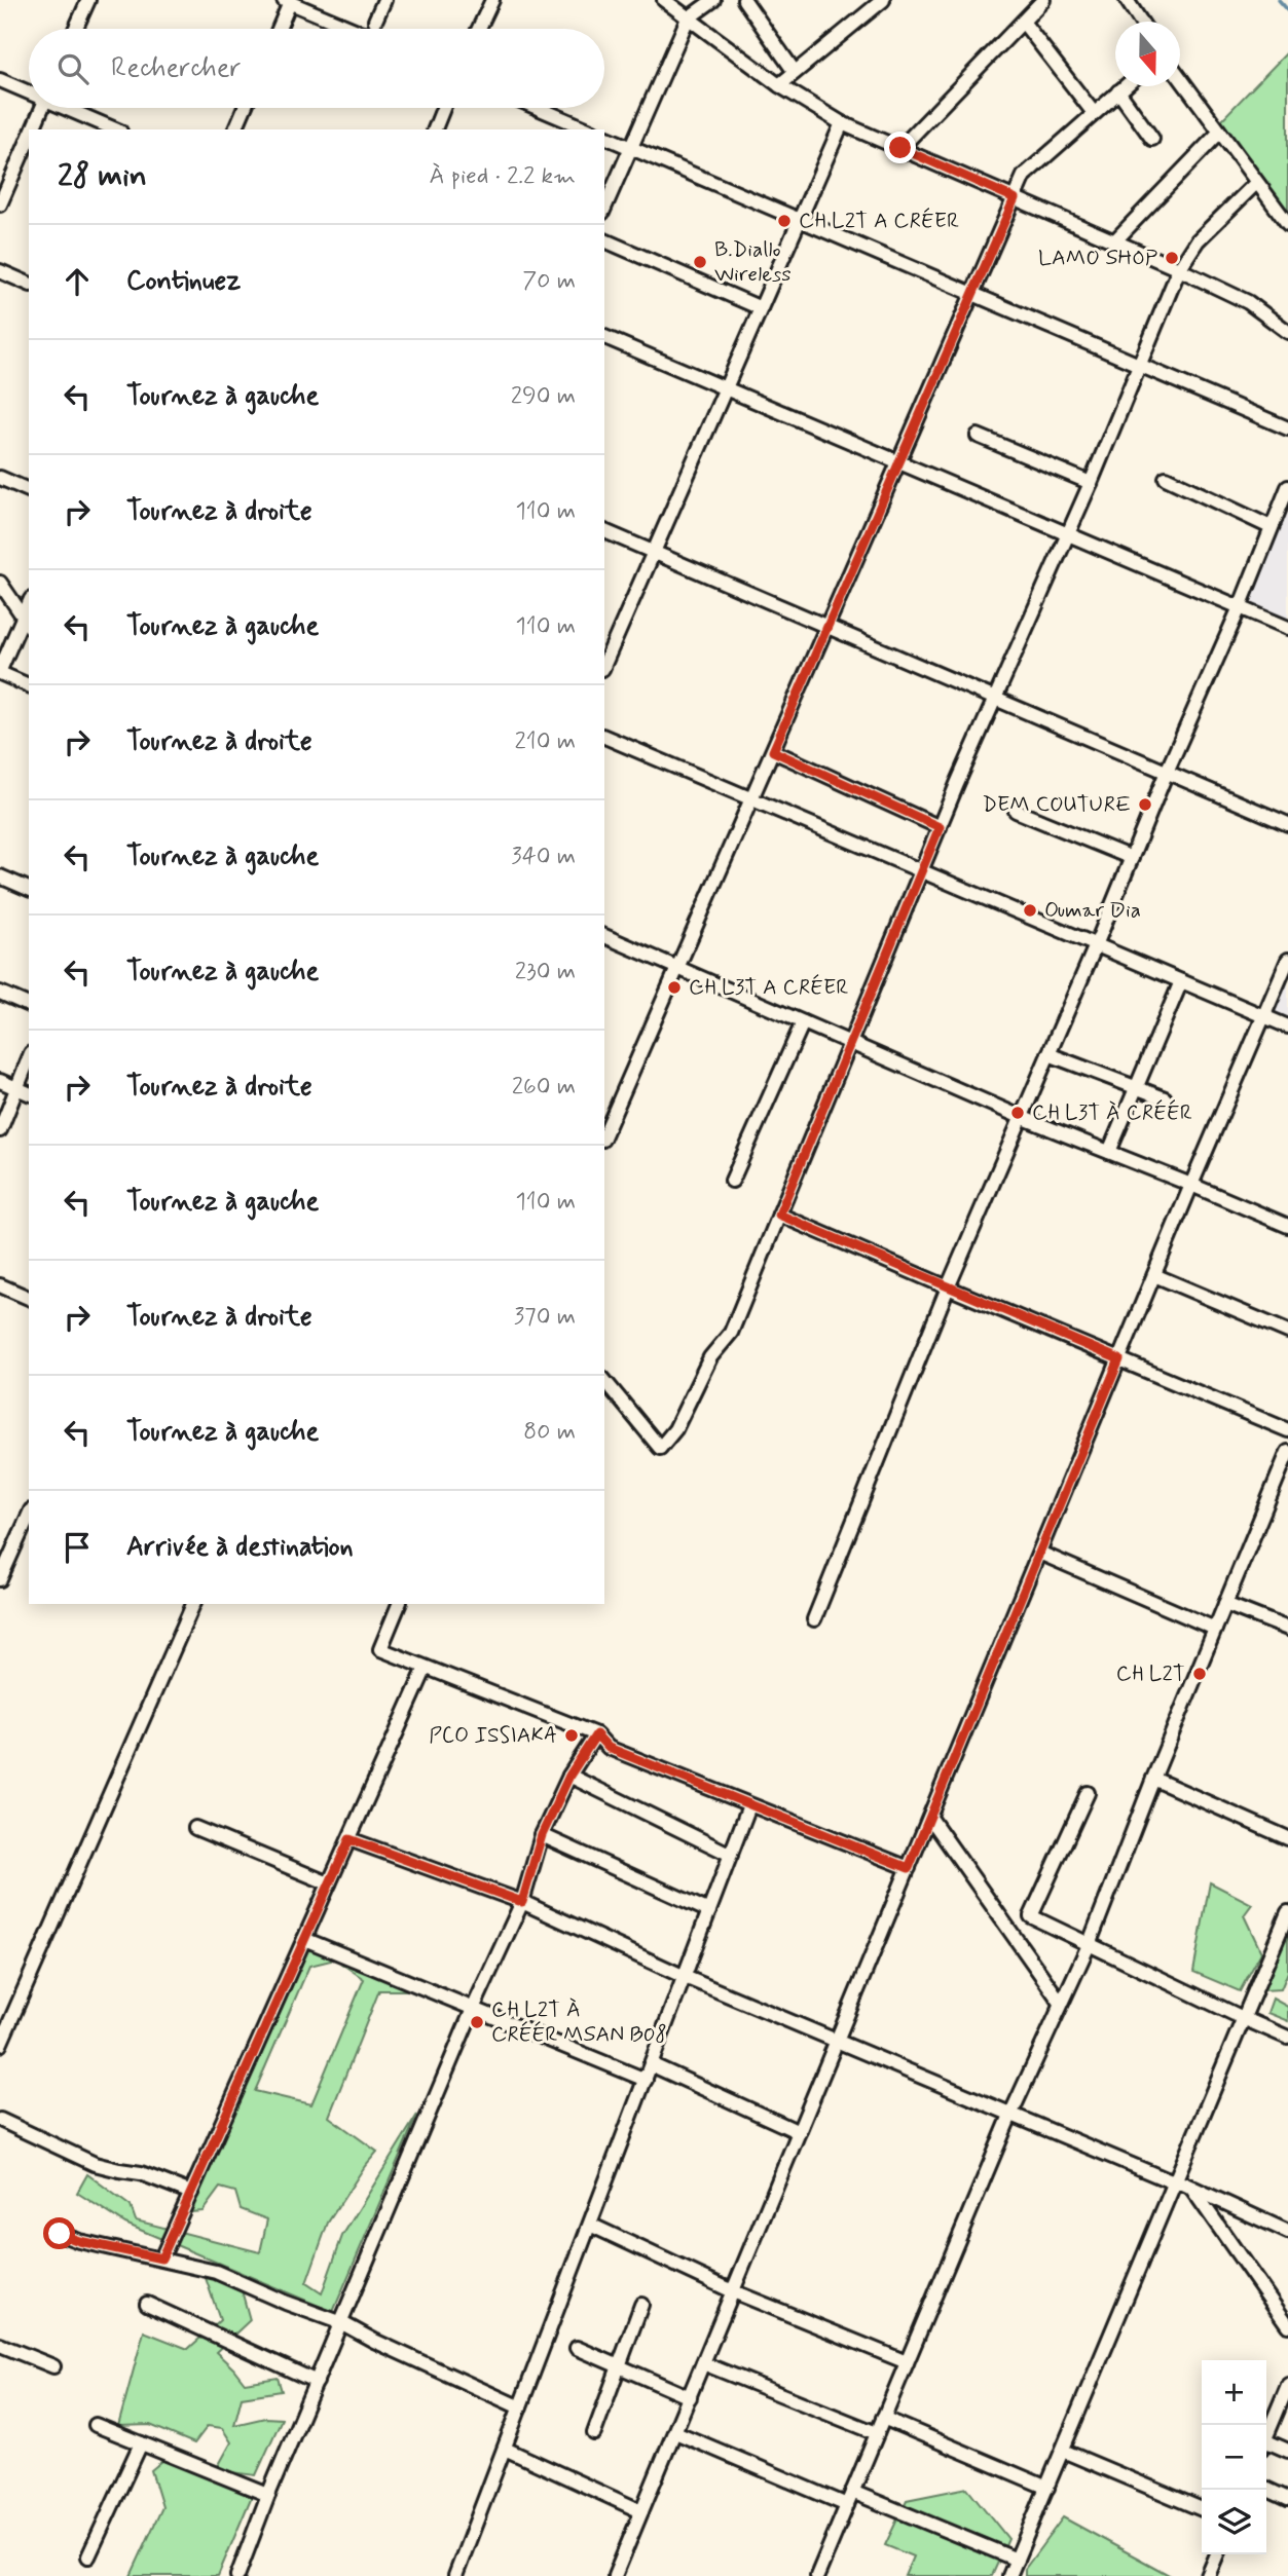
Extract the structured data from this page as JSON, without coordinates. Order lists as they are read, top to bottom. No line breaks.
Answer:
{"places":["CH L2T A CRÉER","LAMO SHOP","B.Diallo Wireless","DEM COUTURE","Oumar Dia","CH L3T A CRÉER","CH L3T À CRÉÉR","CH L2T","PCO ISSIAKA","CH L2T À CRÉÉR MSAN B08"],"north":"bottom","page":{"search":"Rechercher","heading":["28 min","À pied · 2.2 km"],"list":[["Continuez","70 m"],["Tournez à gauche","290 m"],["Tournez à droite","110 m"],["Tournez à gauche","110 m"],["Tournez à droite","210 m"],["Tournez à gauche","340 m"],["Tournez à gauche","230 m"],["Tournez à droite","260 m"],["Tournez à gauche","110 m"],["Tournez à droite","370 m"],["Tournez à gauche","80 m"],"Arrivée à destination"],"map_buttons":["+","−"]}}
